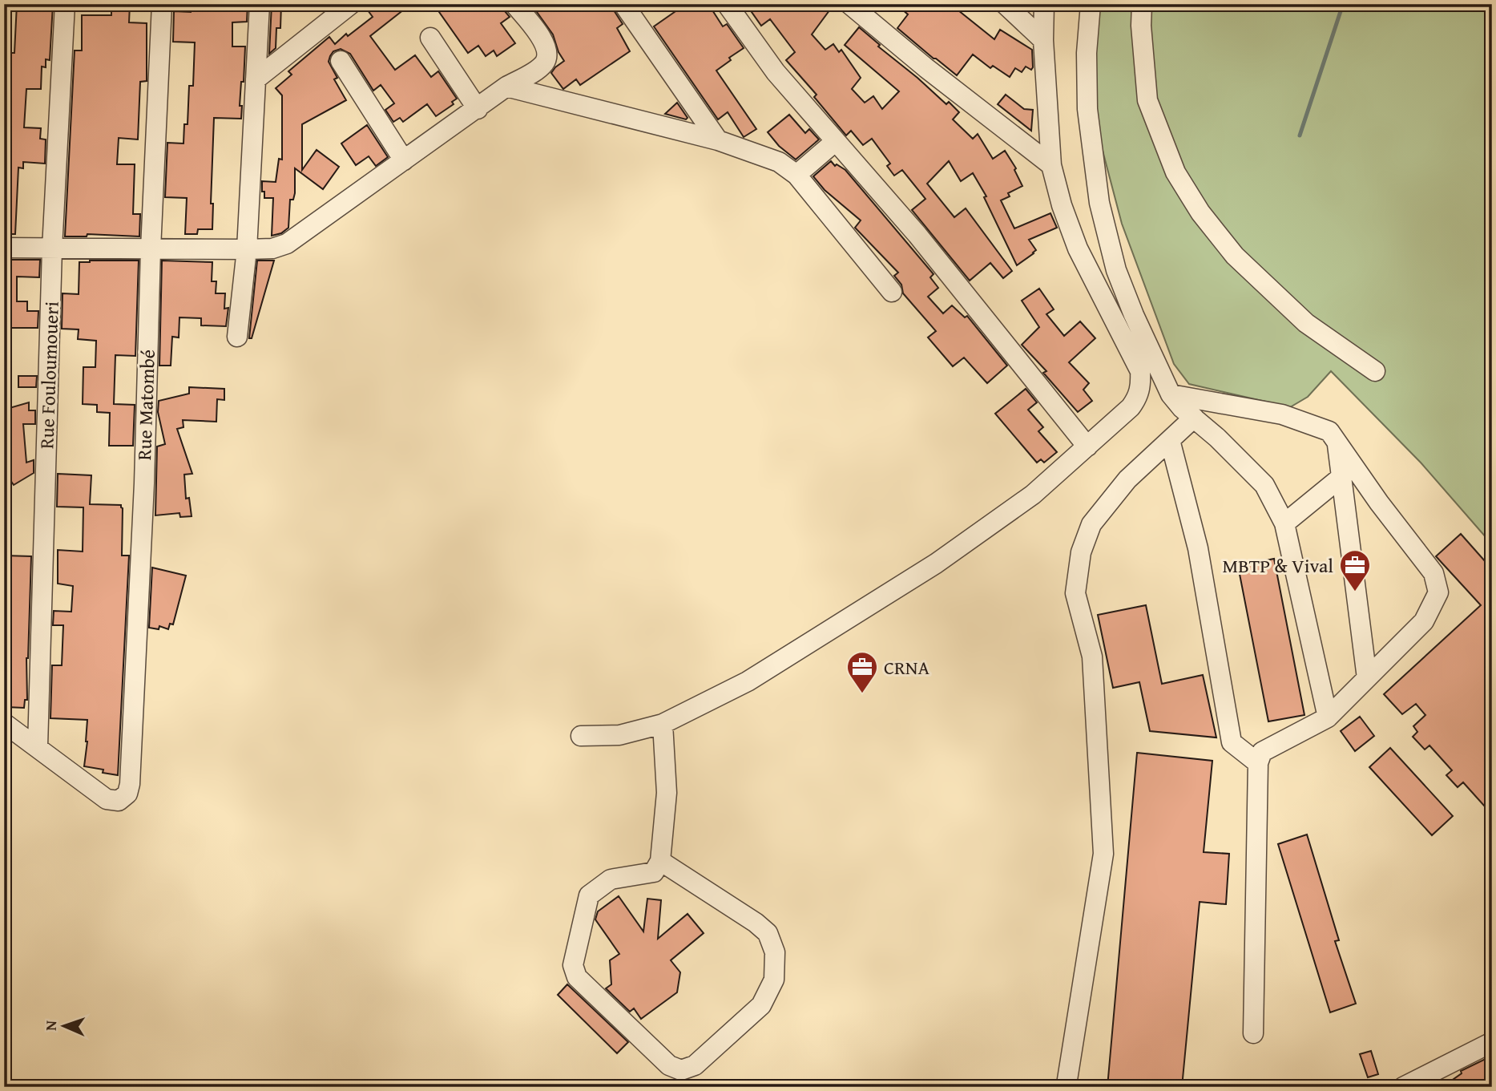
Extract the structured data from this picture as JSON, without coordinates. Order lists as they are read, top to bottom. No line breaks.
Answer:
{"streets":{"street":["Rue Fouloumoueri","Rue Matombé"]},"crossings":[["Rue Fouloumoueri","Rue Matombé"]],"places":{"office":["MBTP & Vival","CRNA"]},"north":"left"}
